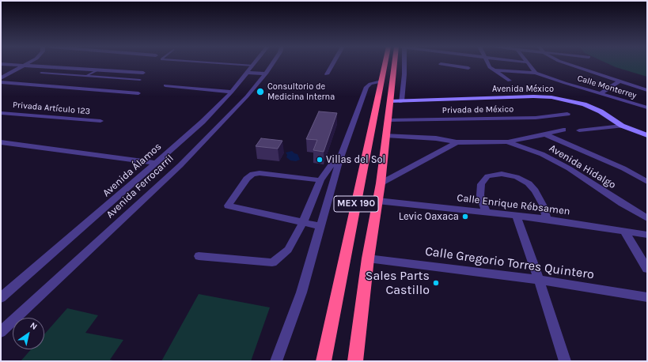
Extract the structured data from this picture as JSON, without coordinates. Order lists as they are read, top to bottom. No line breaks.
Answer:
{"streets":{"highway":["MEX 190"],"street":["Calle Monterrey","Avenida México","Privada Artículo 123","Privada de México","Avenida Hidalgo","Avenida Álamos","Avenida Ferrocarril","Calle Enrique Rébsamen","Calle Gregorio Torres Quintero"]},"crossings":[["Avenida México","MEX 190"],["Privada de México","MEX 190"],["Avenida Hidalgo","MEX 190"],["MEX 190","Calle Enrique Rébsamen"],["MEX 190","Calle Gregorio Torres Quintero"]],"places":["Consultorio de Medicina Interna","Villas del Sol","Levic Oaxaca","Sales Parts Castillo"],"north":"top right"}
